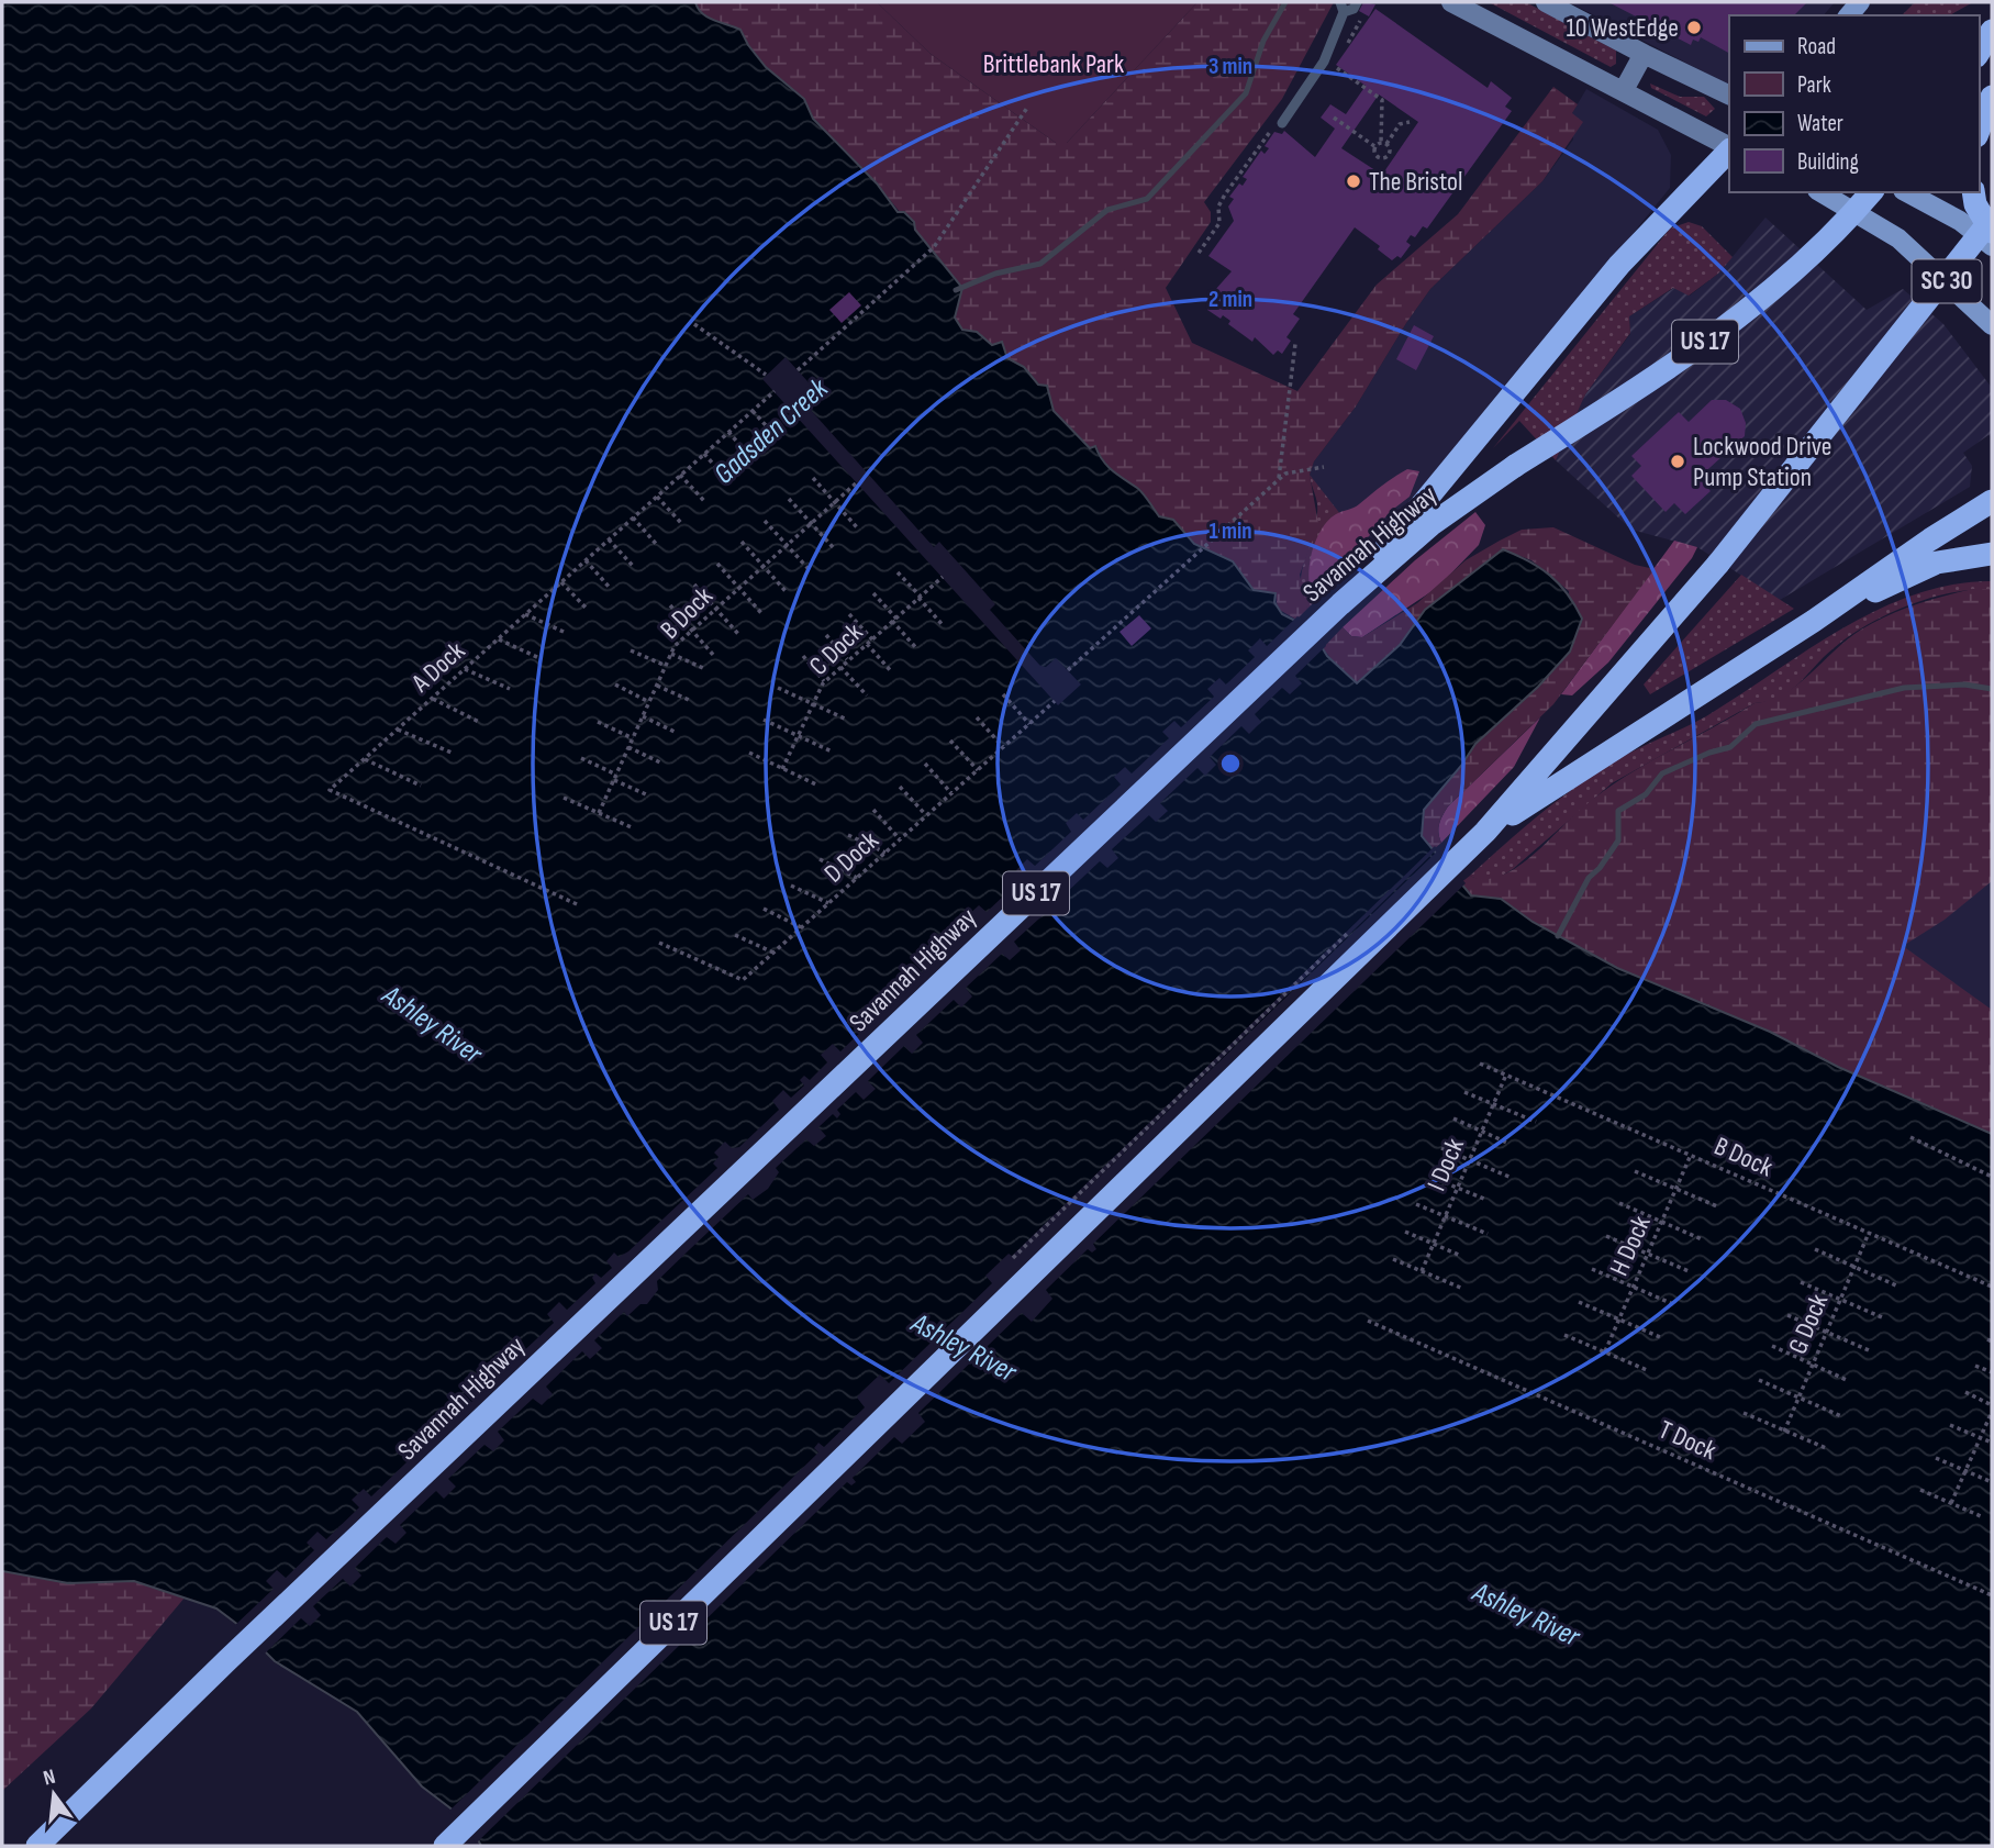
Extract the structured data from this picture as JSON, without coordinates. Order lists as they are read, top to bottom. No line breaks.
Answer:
{"streets":{"highway":["US 17","Savannah Highway"],"main road":["SC 30"],"path":["B Dock","C Dock","A Dock","D Dock","I Dock","H Dock","G Dock","T Dock"]},"crossings":[["B Dock","I Dock"],["B Dock","H Dock"],["B Dock","G Dock"]],"water":["Gadsden Creek","Ashley River"],"parks":["Brittlebank Park"],"places":["10 WestEdge","The Bristol","Lockwood Drive Pump Station"],"legend":["Road","Park","Water","Building"],"north":"top","rings":["3 min","2 min","1 min"]}
